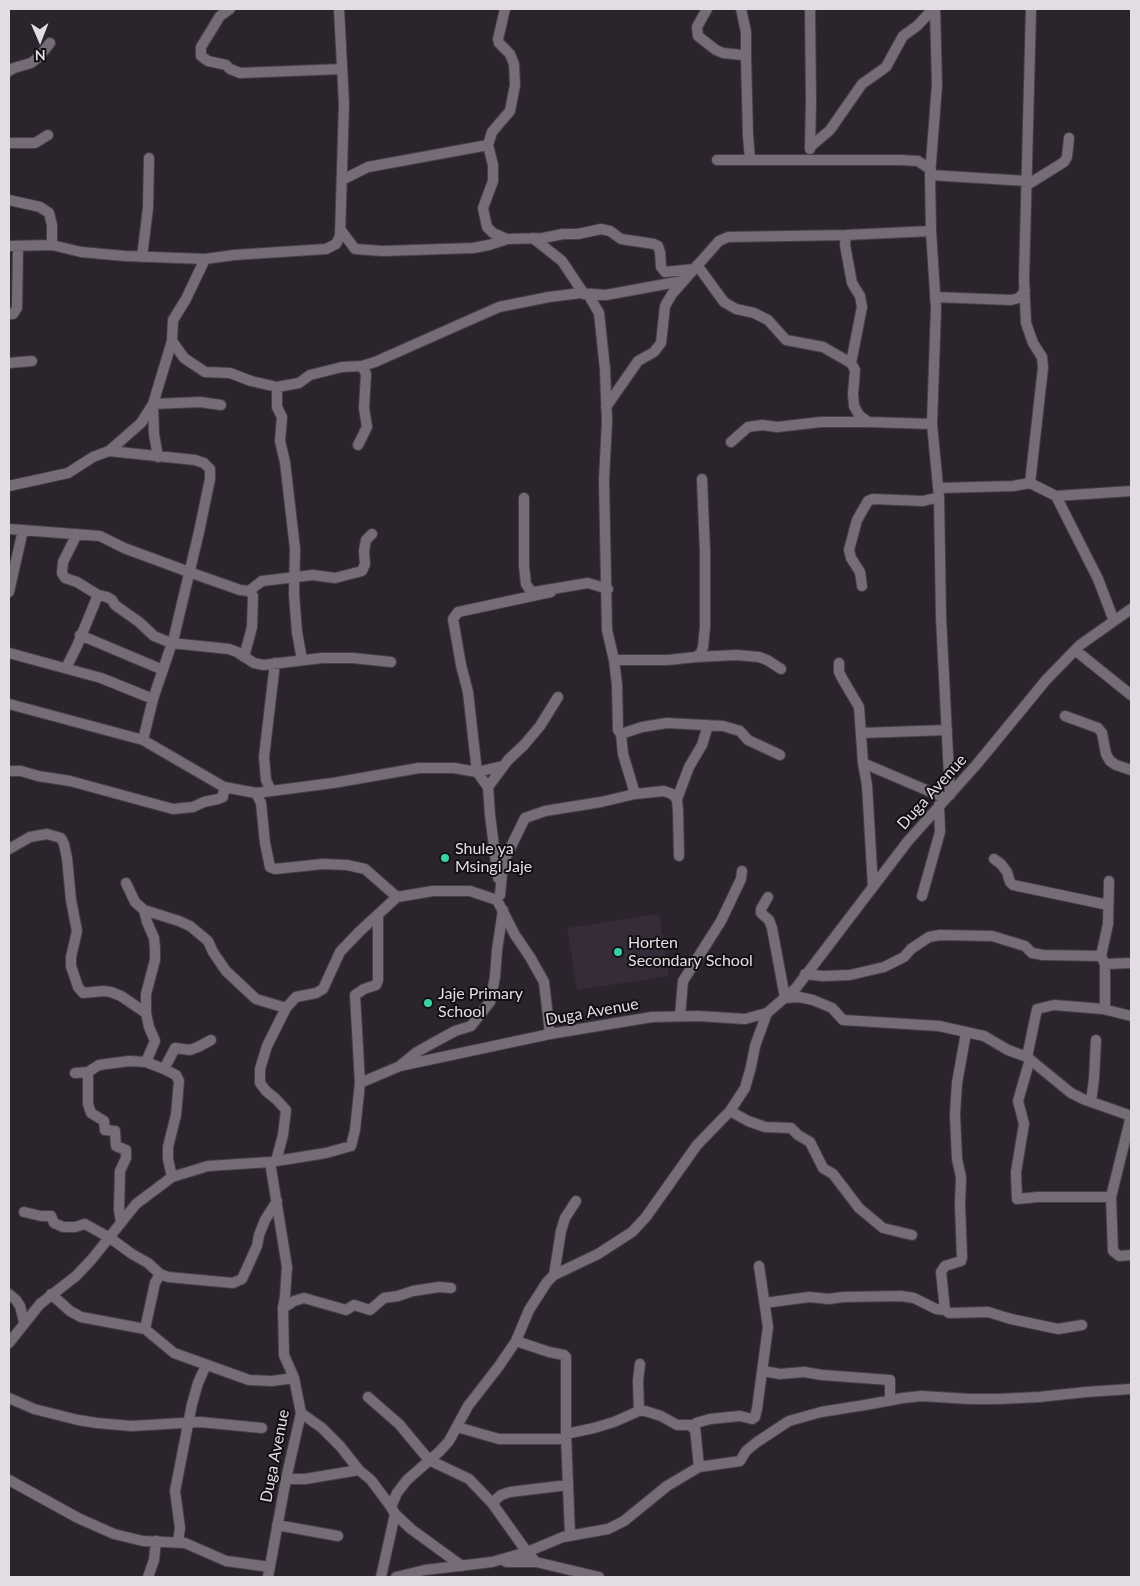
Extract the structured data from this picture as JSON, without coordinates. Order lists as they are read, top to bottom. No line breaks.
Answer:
{"streets":{"street":["Duga Avenue"]},"places":["Shule ya Msingi Jaje","Horten Secondary School","Jaje Primary School"],"north":"bottom"}
